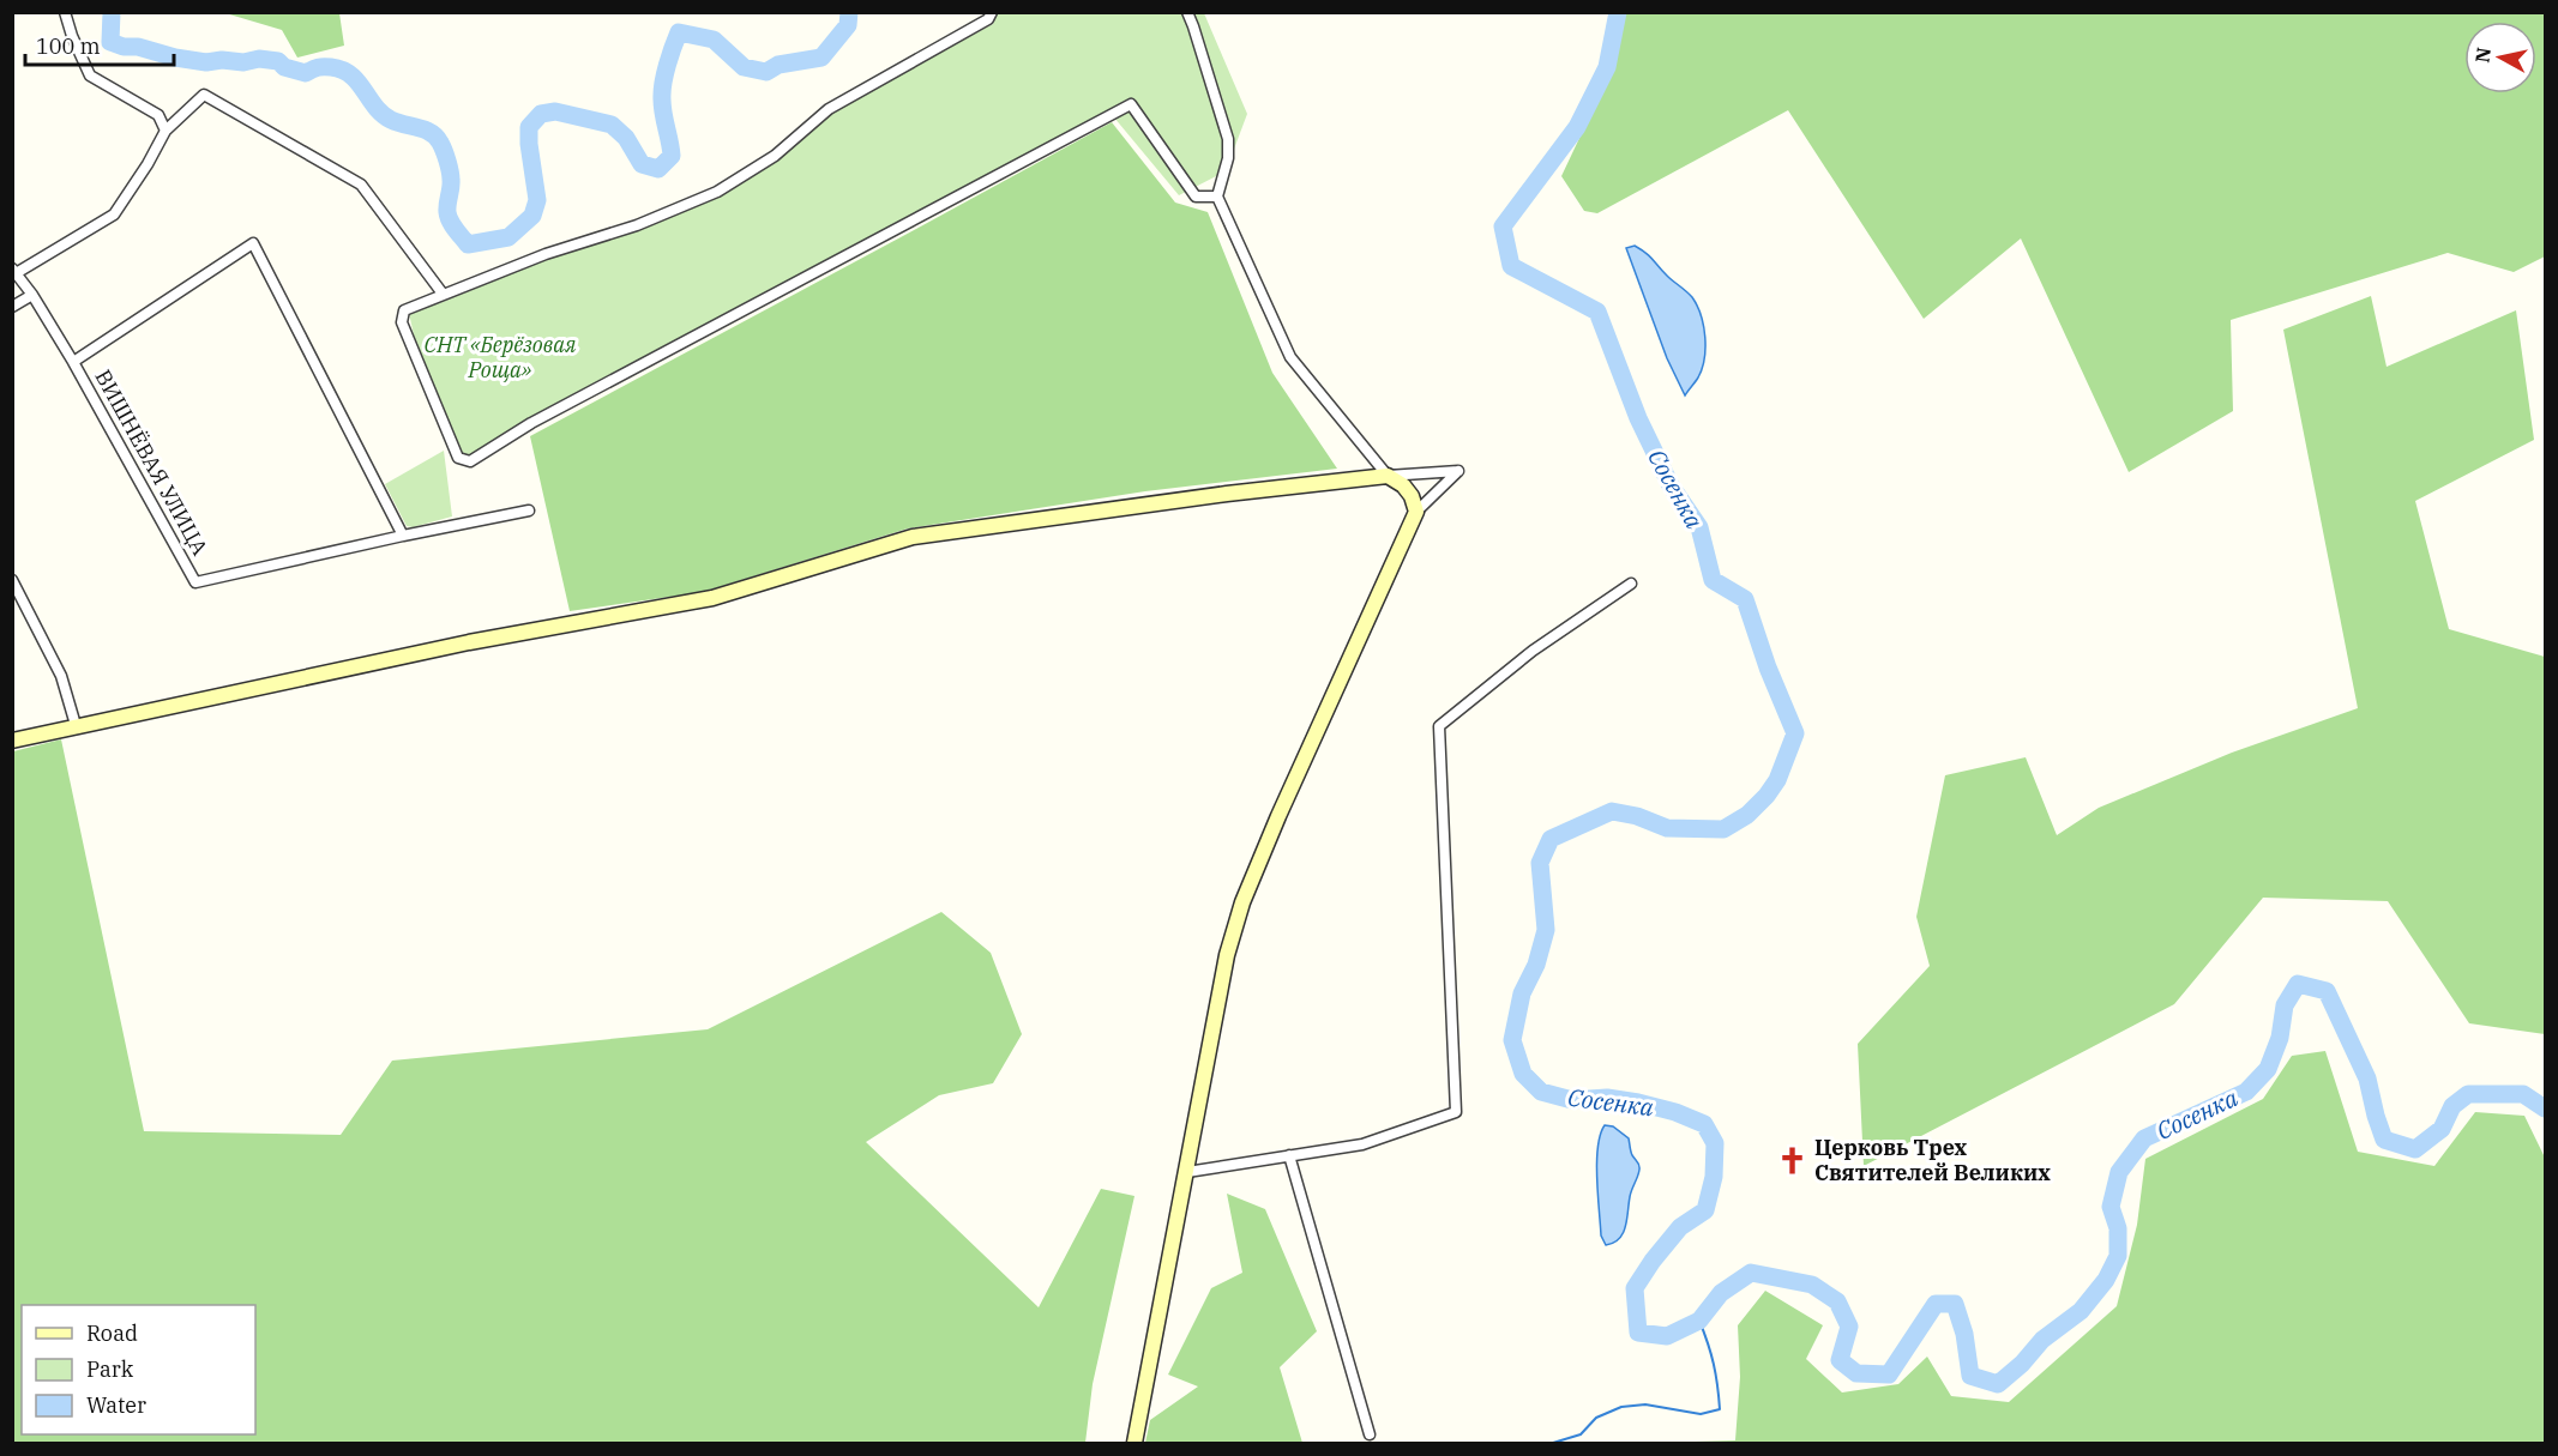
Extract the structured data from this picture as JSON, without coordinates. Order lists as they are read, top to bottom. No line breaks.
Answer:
{"streets":{"street":["ВИШНЁВАЯ УЛИЦА"]},"water":["Сосенка"],"parks":["СНТ «Берёзовая Роща»"],"places":{"church":["Церковь Трех Святителей Великих"]},"legend":["Road","Park","Water"],"scale_bar":"100 m","north":"left"}
